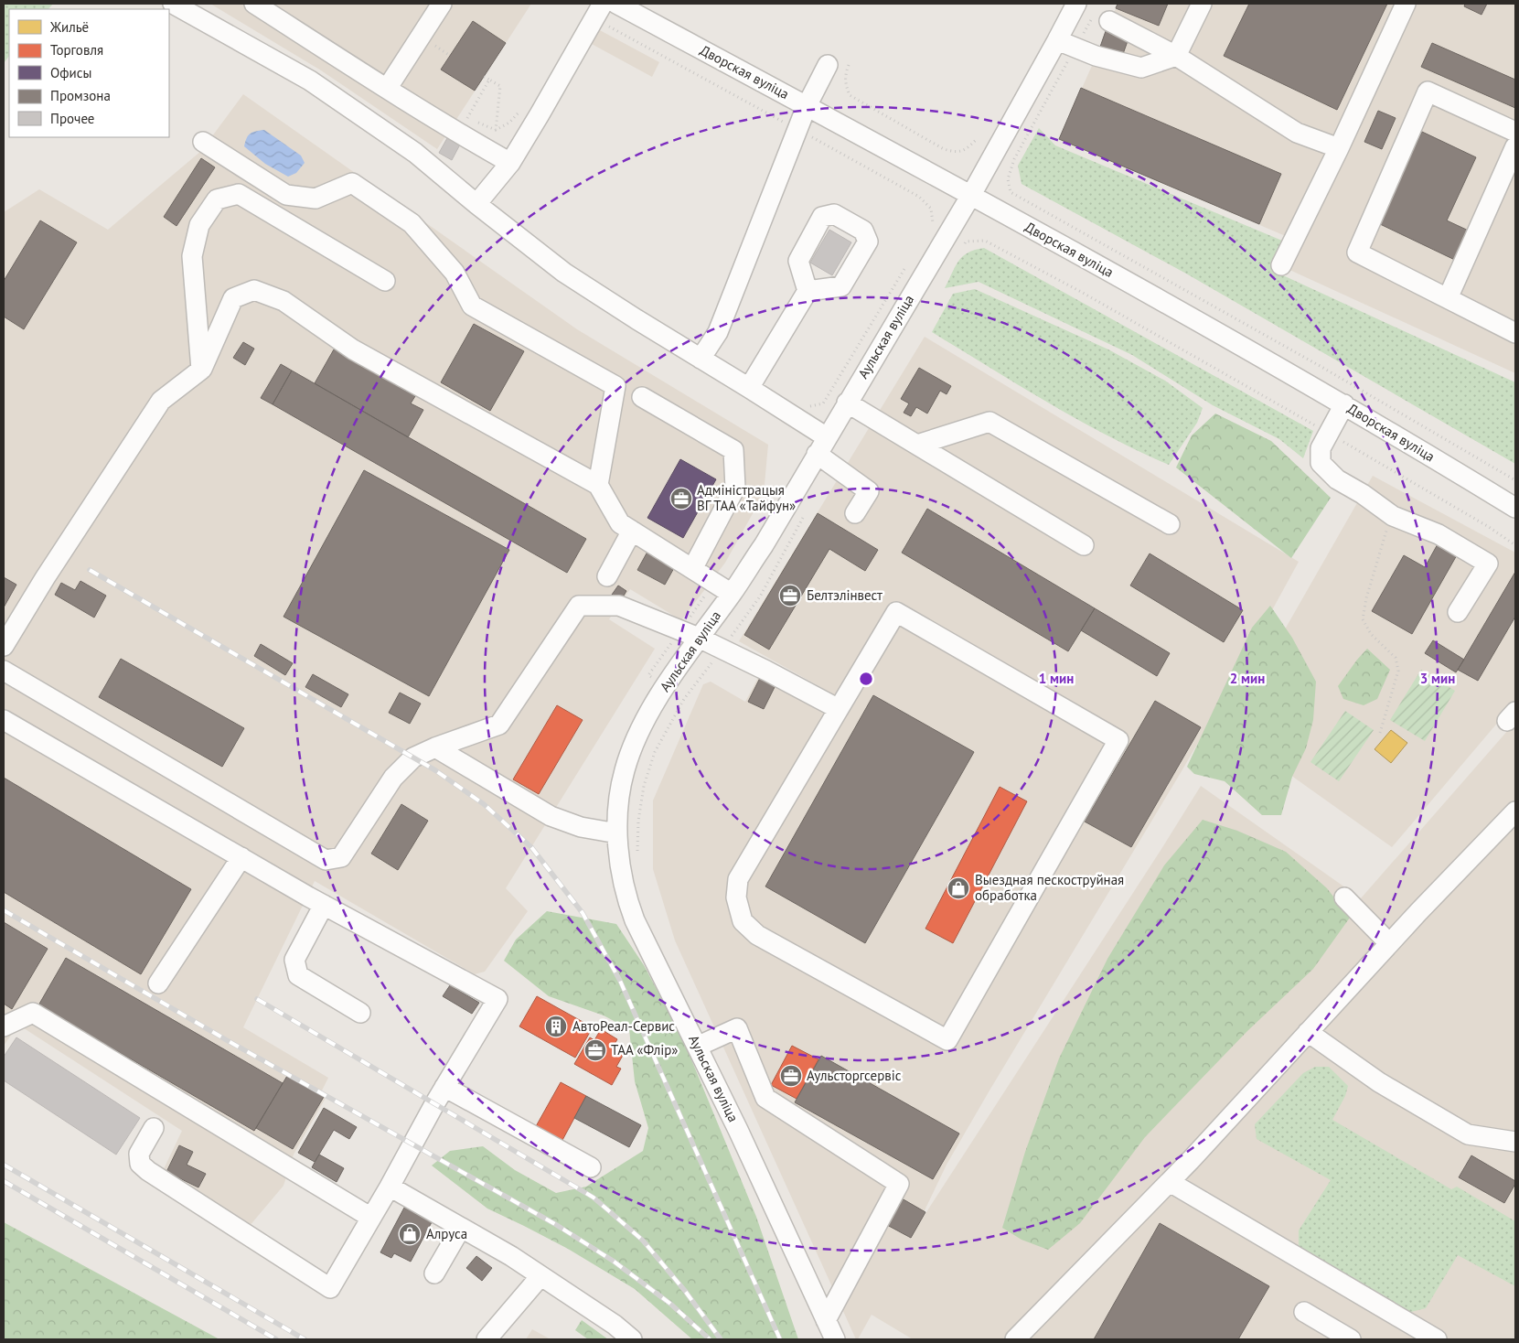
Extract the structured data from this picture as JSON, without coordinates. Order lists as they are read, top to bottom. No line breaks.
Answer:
{"streets":{"street":["Дворская вуліца","Аульская вуліца"]},"crossings":[["Дворская вуліца","Аульская вуліца"]],"places":{"office":["Адміністрацыя ВГ ТАА «Тайфун»","Белтэлінвест","ТАА «Флір»","Аульсторгсервіс"],"shop":["Выездная пескоструйная обработка","Алруса"],"building":["АвтоРеал-Сервис"]},"legend":["Жильё","Торговля","Офисы","Промзона","Прочее"],"rings":["1 мин","2 мин","3 мин"]}
